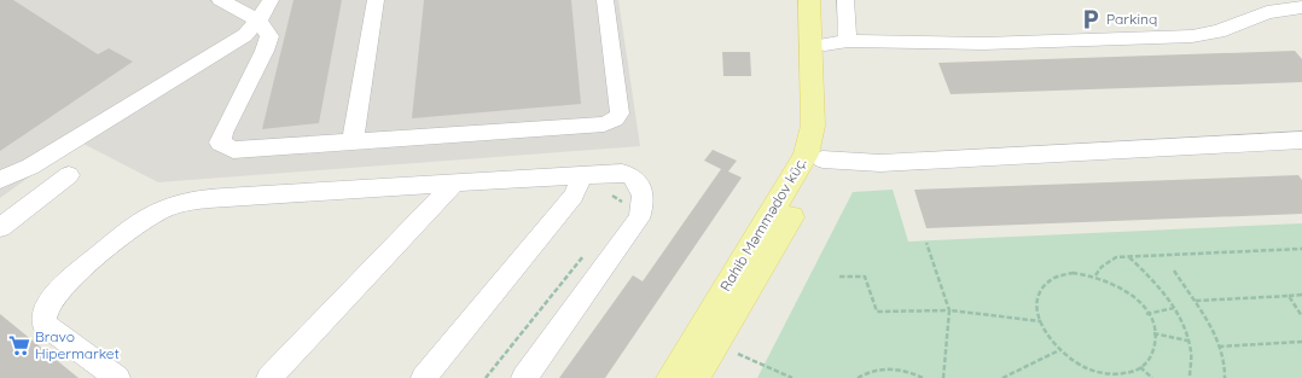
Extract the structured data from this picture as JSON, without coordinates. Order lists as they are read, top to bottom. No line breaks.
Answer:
{"streets":{"main road":["Rahib Məmmədov küç."]},"places":{"parking":["Parkinq"],"supermarket":["Bravo Hipermarket"]}}
